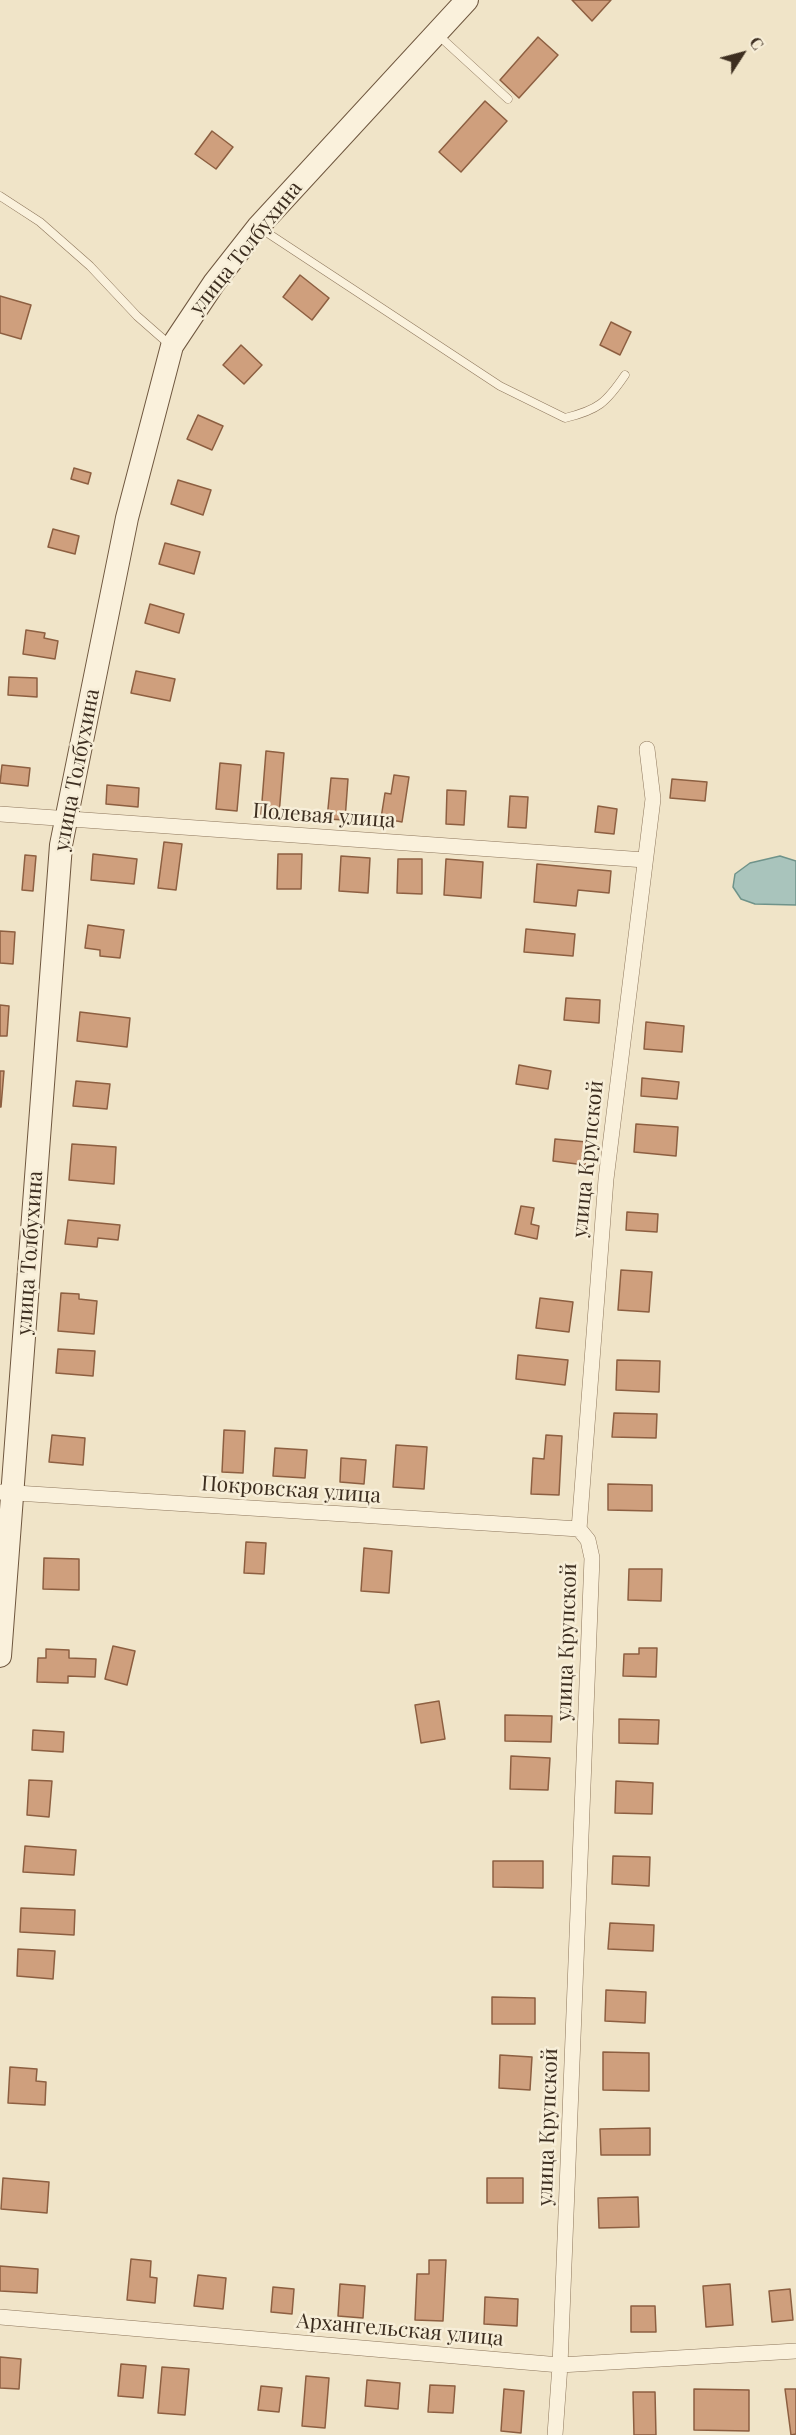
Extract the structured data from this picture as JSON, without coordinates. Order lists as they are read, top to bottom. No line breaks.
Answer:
{"streets":{"main road":["улица Толбухина"],"street":["Полевая улица","улица Крупской","Покровская улица","Архангельская улица"]},"crossings":[["улица Толбухина","Полевая улица"],["улица Толбухина","Покровская улица"],["Полевая улица","улица Крупской"],["улица Крупской","Покровская улица"],["улица Крупской","Архангельская улица"]],"north":"top right"}
